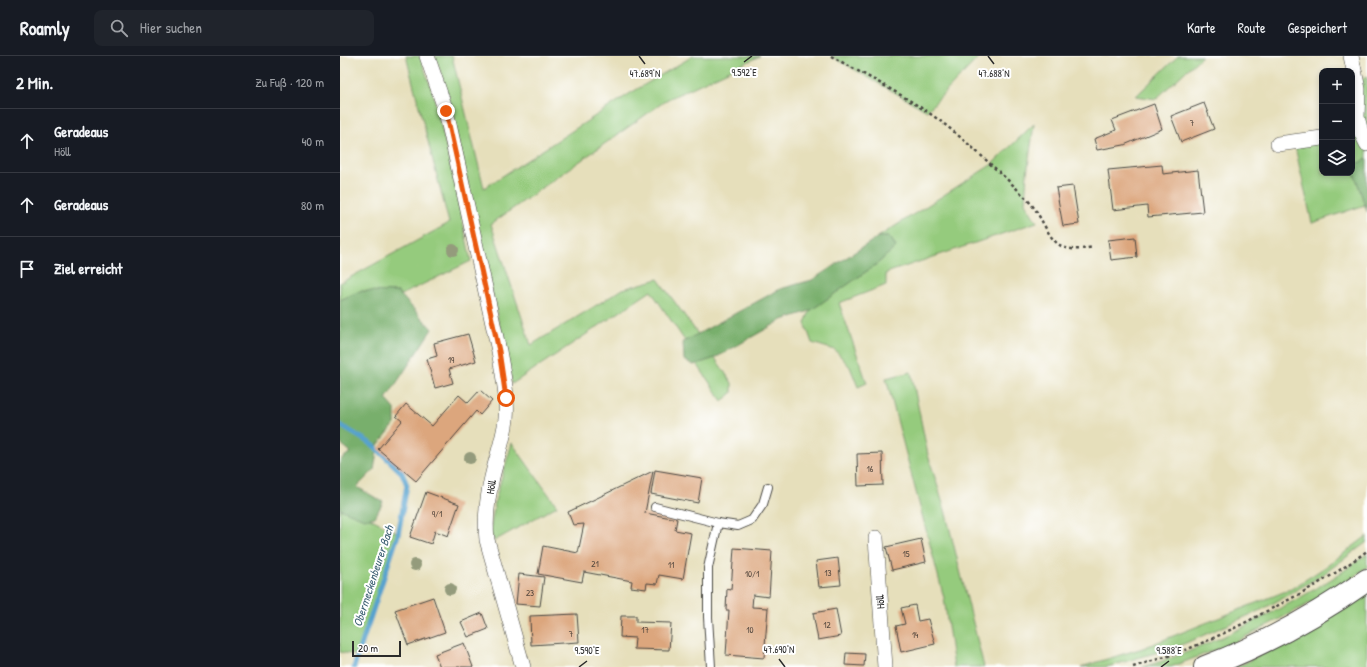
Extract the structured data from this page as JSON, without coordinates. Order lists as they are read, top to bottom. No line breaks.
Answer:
{"streets":{"street":["Höll"]},"water":["Obermeckenbeurer Bach"],"house_numbers":["7","19","16","9/1","15","21","11","13","10/1","23","12","17","10","7","14"],"scale_bar":"20 m","page":{"header":"Roamly","search":"Hier suchen","nav":["Karte","Route","Gespeichert"],"heading":["2 Min.","Zu Fuß · 120 m"],"map_buttons":["+","−"],"list":[["Geradeaus","Höll","40 m"],["Geradeaus","80 m"],"Ziel erreicht"],"scale":"20 m"},"coordinates":["9.592°E","47.689°N","47.688°N","47.690°N","9.590°E","9.588°E"]}
